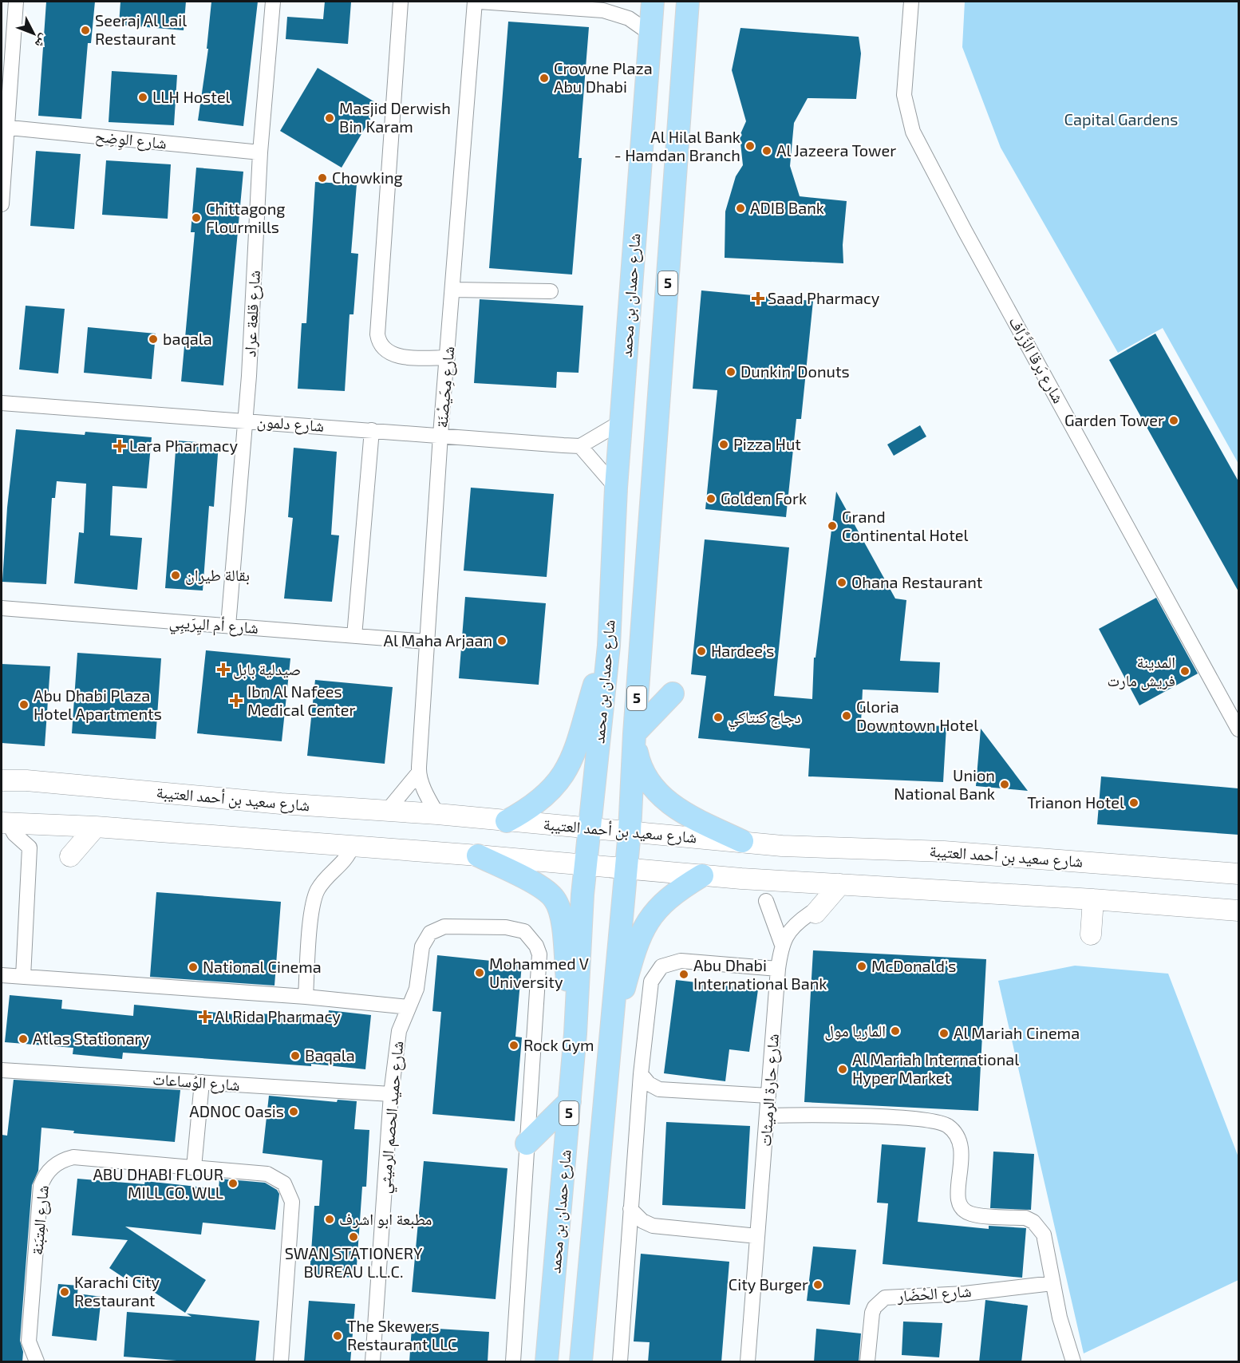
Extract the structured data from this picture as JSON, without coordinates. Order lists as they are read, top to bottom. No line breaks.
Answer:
{"streets":{"main road":["5","شارع حمدان بن محمد","شارع سعيد بن أحمد العتيبة"],"street":["شارع الوِضِح","شارع قلعة عراد","شارع بَرقا الزَّرَّاف","شارع مِحَيصْنَة","شارع دلمون","شارع أم اليِرَيبِي","شارع الوُساعات","شارع حارة الرميثات","شارع حميد الحصم الرميثي","شارع المِتبَنة","شارع الحْضَار"]},"crossings":[["شارع الوِضِح","شارع قلعة عراد"],["5","شارع سعيد بن أحمد العتيبة"],["شارع حمدان بن محمد","شارع سعيد بن أحمد العتيبة"],["شارع قلعة عراد","شارع دلمون"],["شارع قلعة عراد","شارع أم اليِرَيبِي"],["شارع مِحَيصْنَة","شارع دلمون"],["شارع مِحَيصْنَة","شارع أم اليِرَيبِي"],["شارع مِحَيصْنَة","شارع سعيد بن أحمد العتيبة"],["شارع الوُساعات","شارع حميد الحصم الرميثي"]],"parks":["Capital Gardens"],"places":{"other":["Seeraj Al Lail Restaurant","Crowne Plaza Abu Dhabi","LLH Hostel","Masjid Derwish Bin Karam","Al Hilal Bank - Hamdan Branch","Al Jazeera Tower","Chowking","ADIB Bank","Chittagong Flourmills","baqala","Dunkin' Donuts","Garden Tower","Pizza Hut","Golden Fork","Grand Continental Hotel","بقالة طيران","Ohana Restaurant","Al Maha Arjaan","Hardee's","المدينة فريش مارت","Abu Dhabi Plaza Hotel Apartments","Gloria Downtown Hotel","دجاج كنتاكي","Union National Bank","Trianon Hotel","McDonald's","National Cinema","Mohammed V University","Abu Dhabi International Bank","الماريا مول","Al Mariah Cinema","Atlas Stationary","Rock Gym","Baqala","Al Mariah International Hyper Market","ADNOC Oasis","ABU DHABI FLOUR MILL CO. WLL","مطبعة ابو اشرف","SWAN STATIONERY BUREAU L.L.C.","City Burger","Karachi City Restaurant","The Skewers Restaurant LLC"],"health":["Saad Pharmacy","Lara Pharmacy","صيدلية بابل","Ibn Al Nafees Medical Center","Al Rida Pharmacy"]},"north":"bottom right"}
